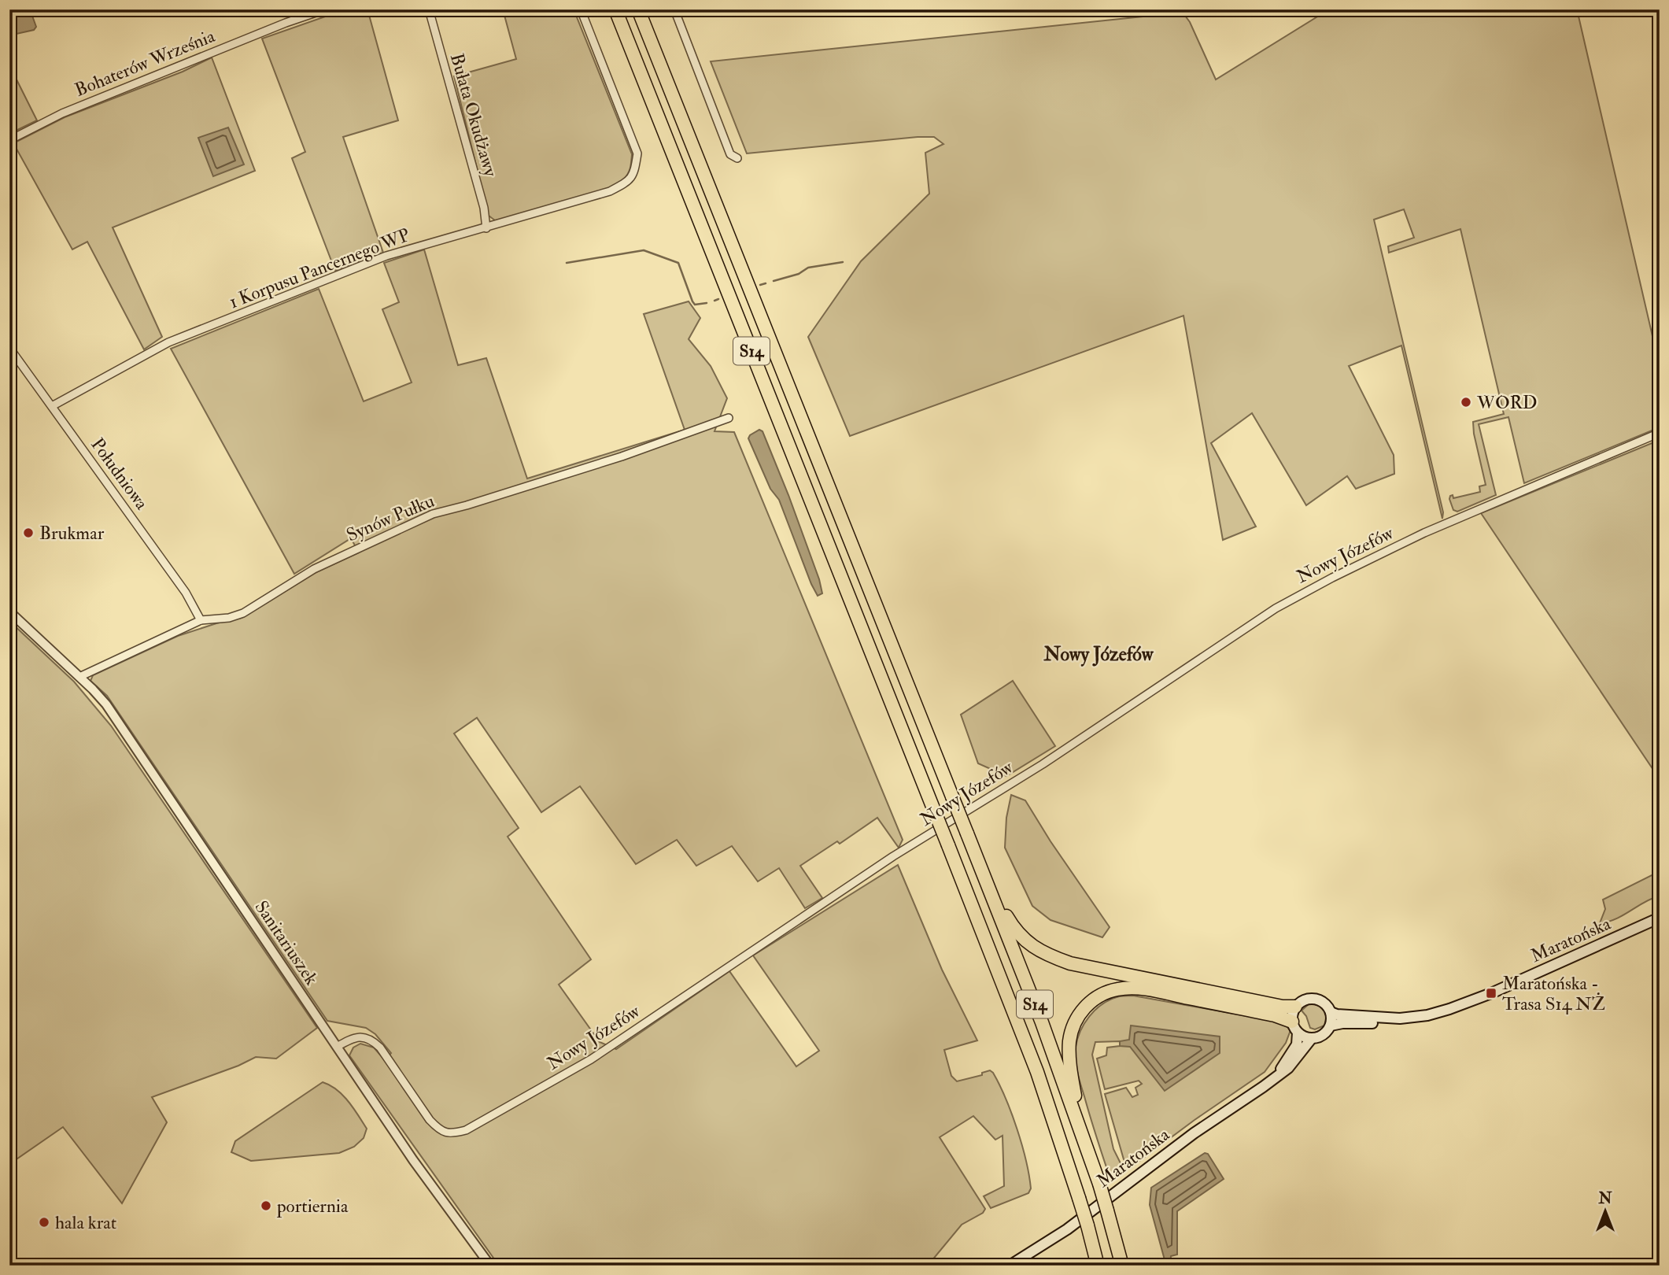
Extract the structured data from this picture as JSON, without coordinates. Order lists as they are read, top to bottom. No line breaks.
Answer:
{"streets":{"highway":["S14"],"main road":["Maratońska"],"street":["Bohaterów Września","Bułata Okudżawy","1 Korpusu Pancernego WP","Południowa","Synów Pułku","Nowy Józefów","Sanitariuszek"]},"crossings":[["Bułata Okudżawy","1 Korpusu Pancernego WP"],["1 Korpusu Pancernego WP","Południowa"],["Południowa","Synów Pułku"],["Synów Pułku","Sanitariuszek"],["Nowy Józefów","Sanitariuszek"]],"districts":["Nowy Józefów"],"places":{"other":["WORD","Brukmar","portiernia","hala krat"],"transit":["Maratońska - Trasa S14 NŻ"]},"north":"top"}
